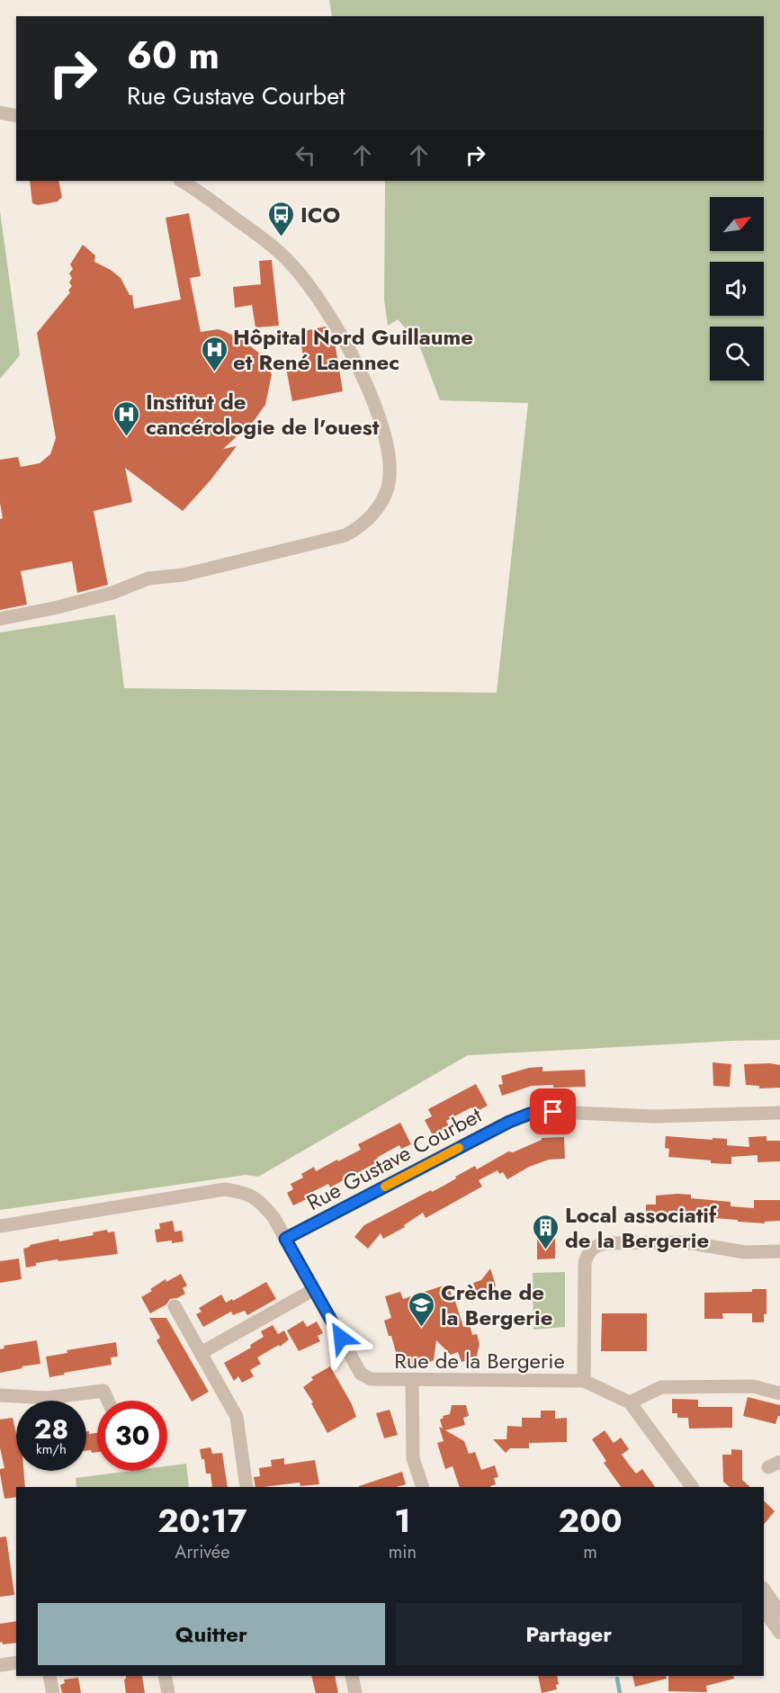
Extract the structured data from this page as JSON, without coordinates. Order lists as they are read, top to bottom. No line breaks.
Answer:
{"streets":{"street":["Rue Gustave Courbet","Rue de la Bergerie"]},"crossings":[["Rue Gustave Courbet","Rue de la Bergerie"]],"places":{"bus stop":["ICO"],"hospital":["Hôpital Nord Guillaume et René Laennec","Institut de cancérologie de l'ouest"],"building":["Local associatif de la Bergerie"],"school or university":["Crèche de la Bergerie"]},"north":"top right","page":{"turn":["60 m","Rue Gustave Courbet"],"speed":"28 km/h","limit":"30","eta":["20:17","Arrivée","1","min","200","m"],"buttons":["Quitter","Partager"]}}
